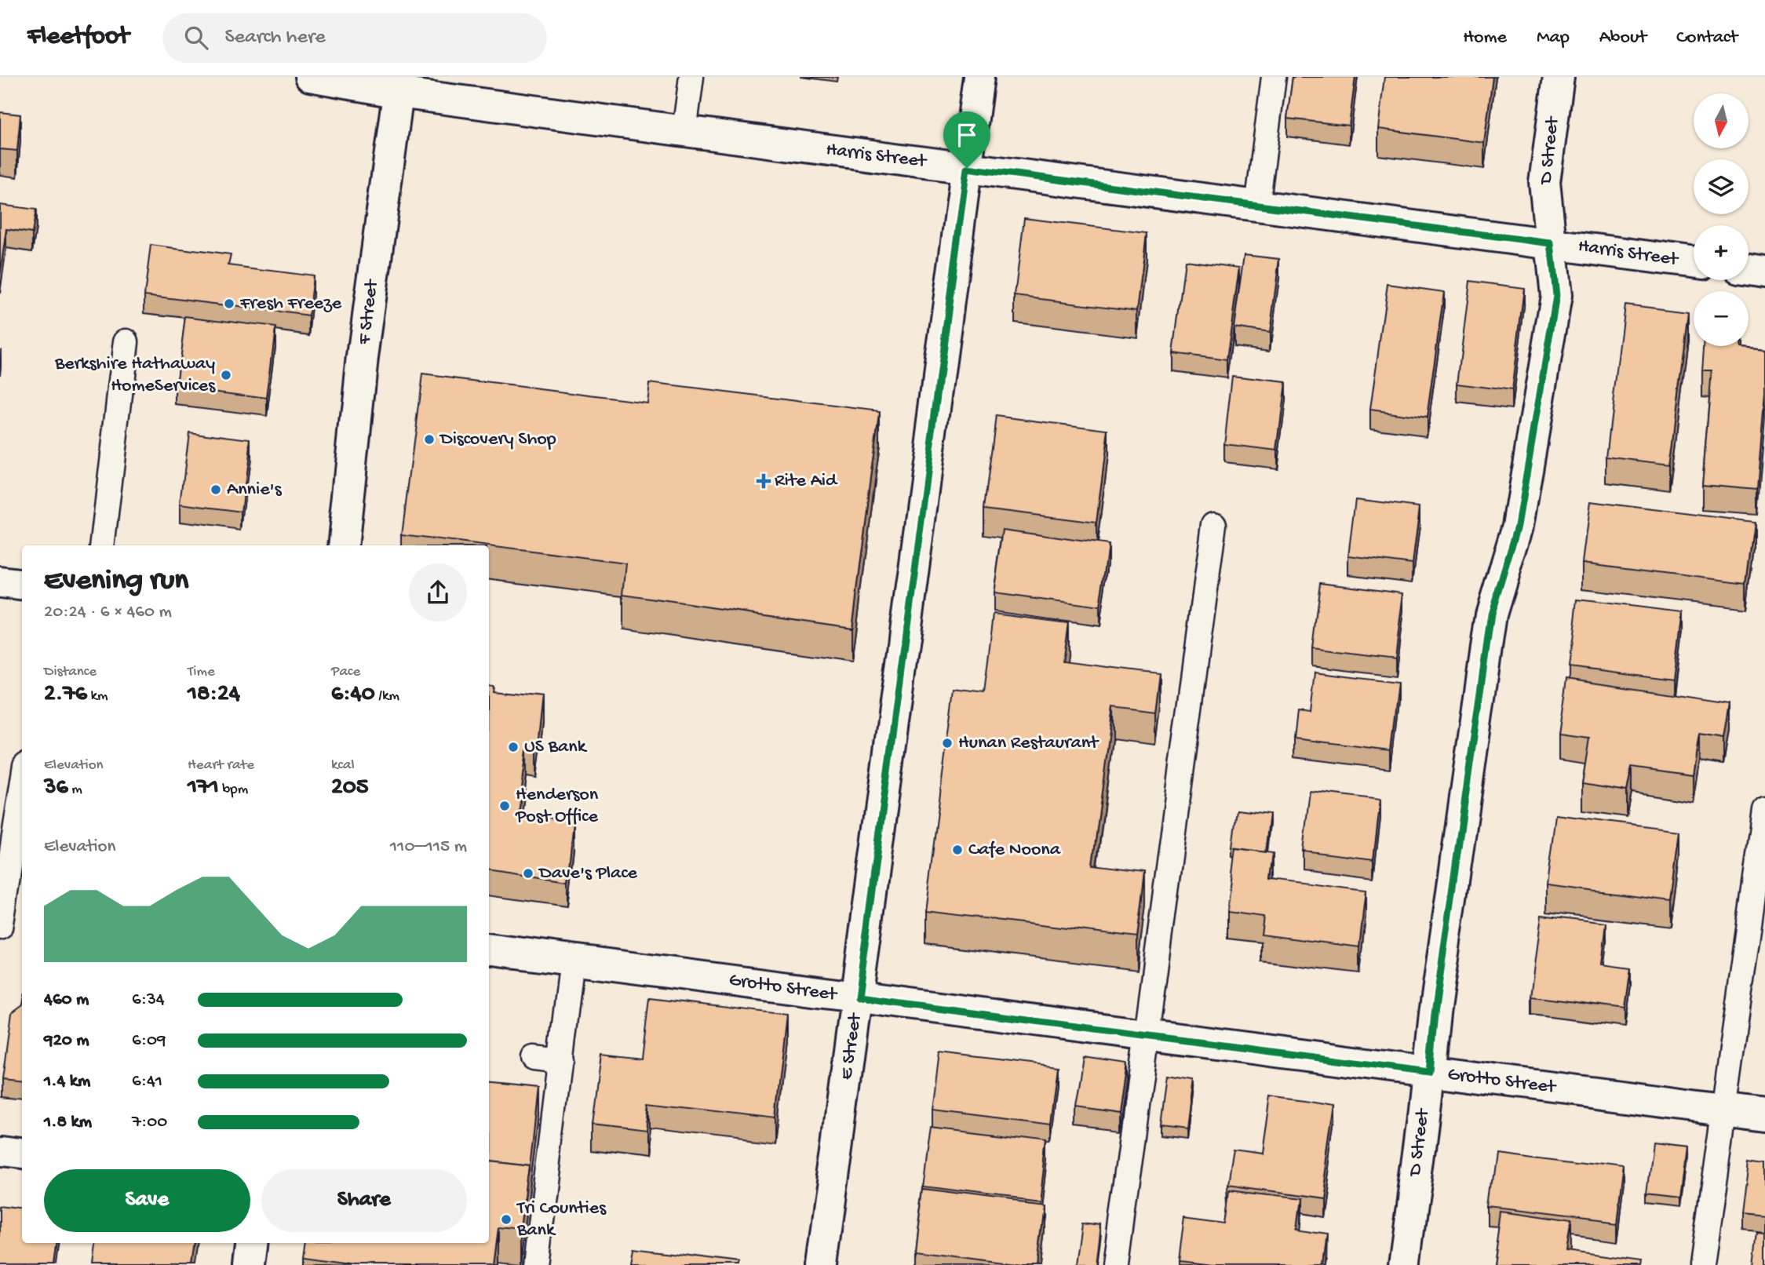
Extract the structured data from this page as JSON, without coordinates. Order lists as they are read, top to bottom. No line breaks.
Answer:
{"streets":{"main road":["D Street","Harris Street","F Street","Grotto Street","E Street"]},"crossings":[["D Street","Harris Street"],["D Street","Grotto Street"],["Harris Street","F Street"],["Harris Street","E Street"],["Grotto Street","E Street"]],"places":{"other":["Fresh Freeze","Berkshire Hathaway HomeServices","Discovery Shop","Annie's","Hunan Restaurant","US Bank","Henderson Post Office","Cafe Noona","Dave's Place","Tri Counties Bank"],"health":["Rite Aid"]},"north":"bottom","page":{"header":"Fleetfoot","search":"Search here","nav":["Home","Map","About","Contact"],"map_buttons":["+","−"],"heading":["Evening run","20:24 · 6 × 460 m"],"stats":[["Distance","2.76 km"],["Time","18:24"],["Pace","6:40 /km"],["Elevation","36 m"],["Heart rate","171 bpm"],["kcal","205"]],"chart":["Elevation","110–115 m"],"list":[{"name":"460 m","note":"6:34"},{"name":"920 m","note":"6:09"},{"name":"1.4 km","note":"6:41"},{"name":"1.8 km","note":"7:00"}],"buttons":["Save","Share"]}}
